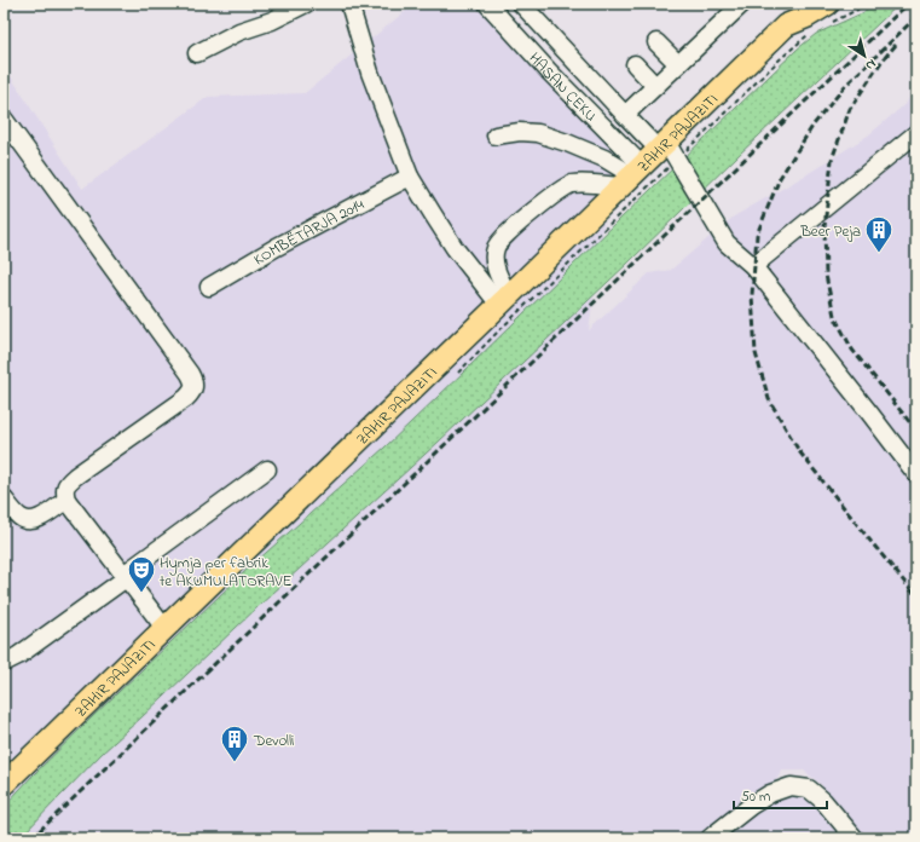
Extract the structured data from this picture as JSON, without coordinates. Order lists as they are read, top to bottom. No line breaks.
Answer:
{"streets":{"main road":["ZAHIR PAJAZITI"],"street":["HASAN ÇEKU","KOMBËTARJA 2014"]},"crossings":[["HASAN ÇEKU","ZAHIR PAJAZITI"]],"places":{"building":["Beer Peja","Devolli"],"theatre":["Hymja per fabrik te AKUMULATORAVE"]},"scale_bar":"50 m","north":"bottom right"}
